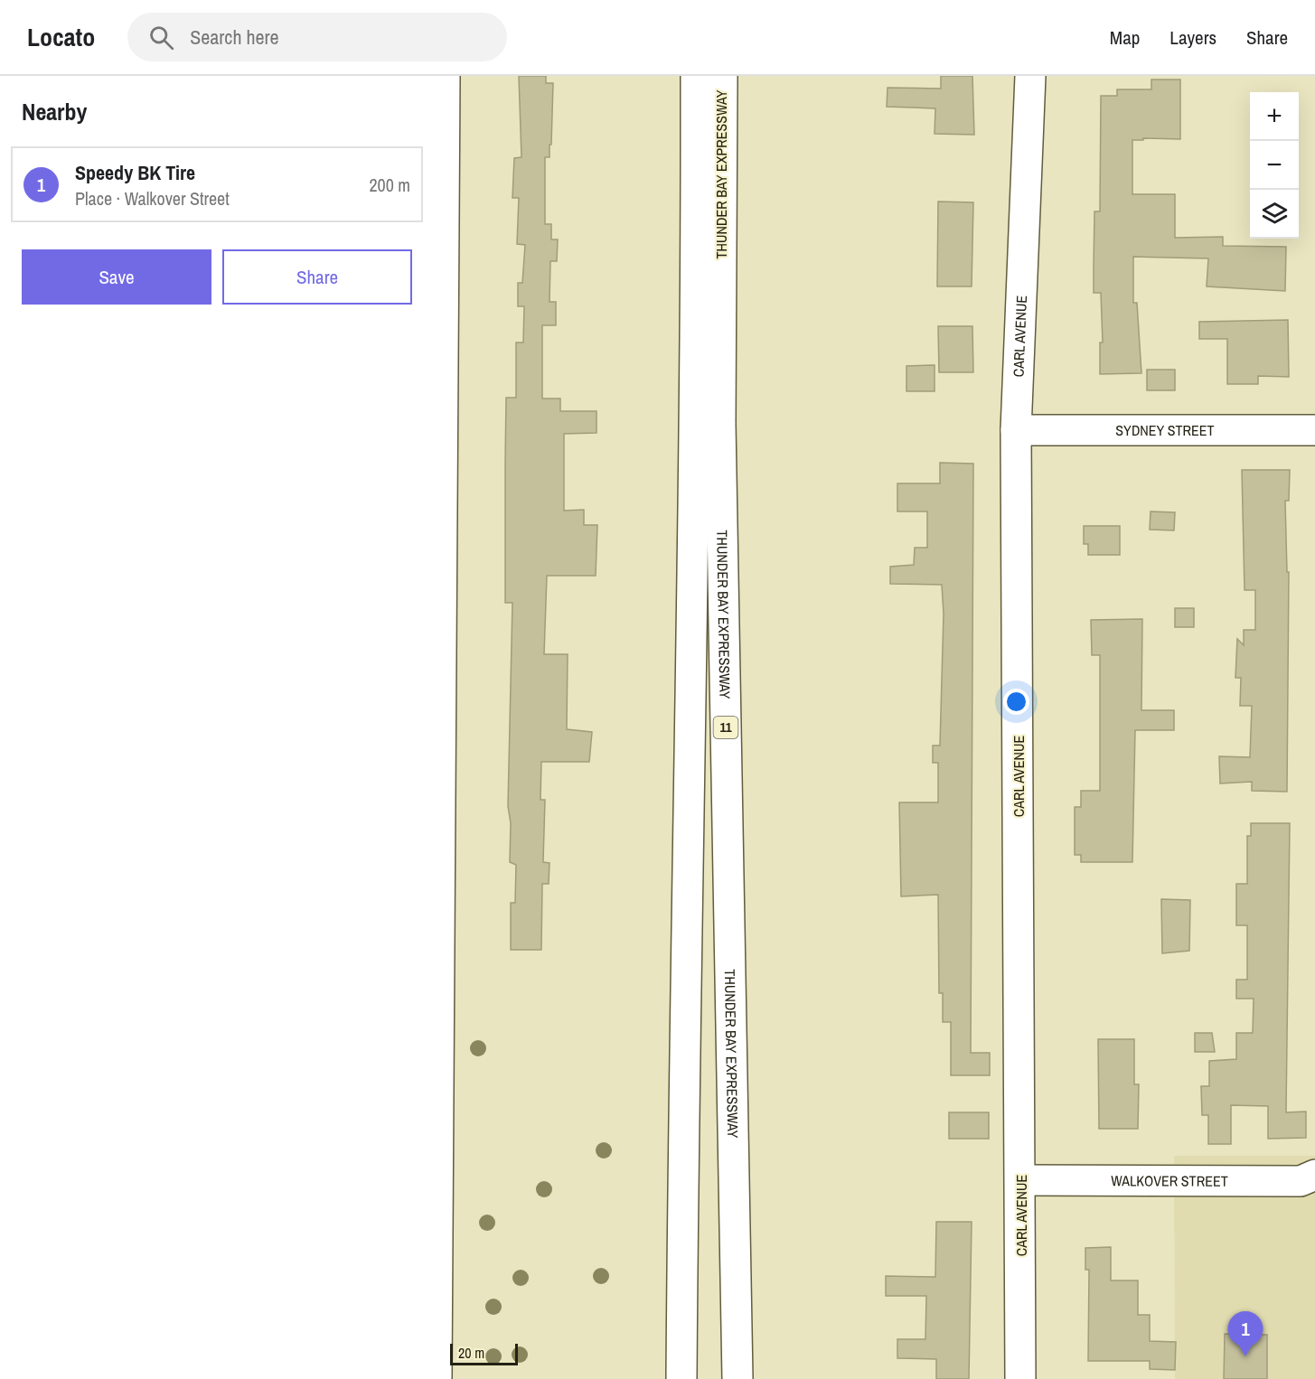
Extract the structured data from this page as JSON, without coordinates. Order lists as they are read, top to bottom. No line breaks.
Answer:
{"streets":{"main road":["THUNDER BAY EXPRESSWAY","CARL AVENUE","SYDNEY STREET","11","WALKOVER STREET"]},"crossings":[["CARL AVENUE","SYDNEY STREET"],["CARL AVENUE","WALKOVER STREET"]],"scale_bar":"20 m","page":{"header":"Locato","search":"Search here","nav":["Map","Layers","Share"],"heading":"Nearby","map_buttons":["+","−"],"list":[{"mark":"1","name":"Speedy BK Tire","note":"Place · Walkover Street","value":"200 m"}],"buttons":["Save","Share"],"pins":"1","scale":"20 m"}}
